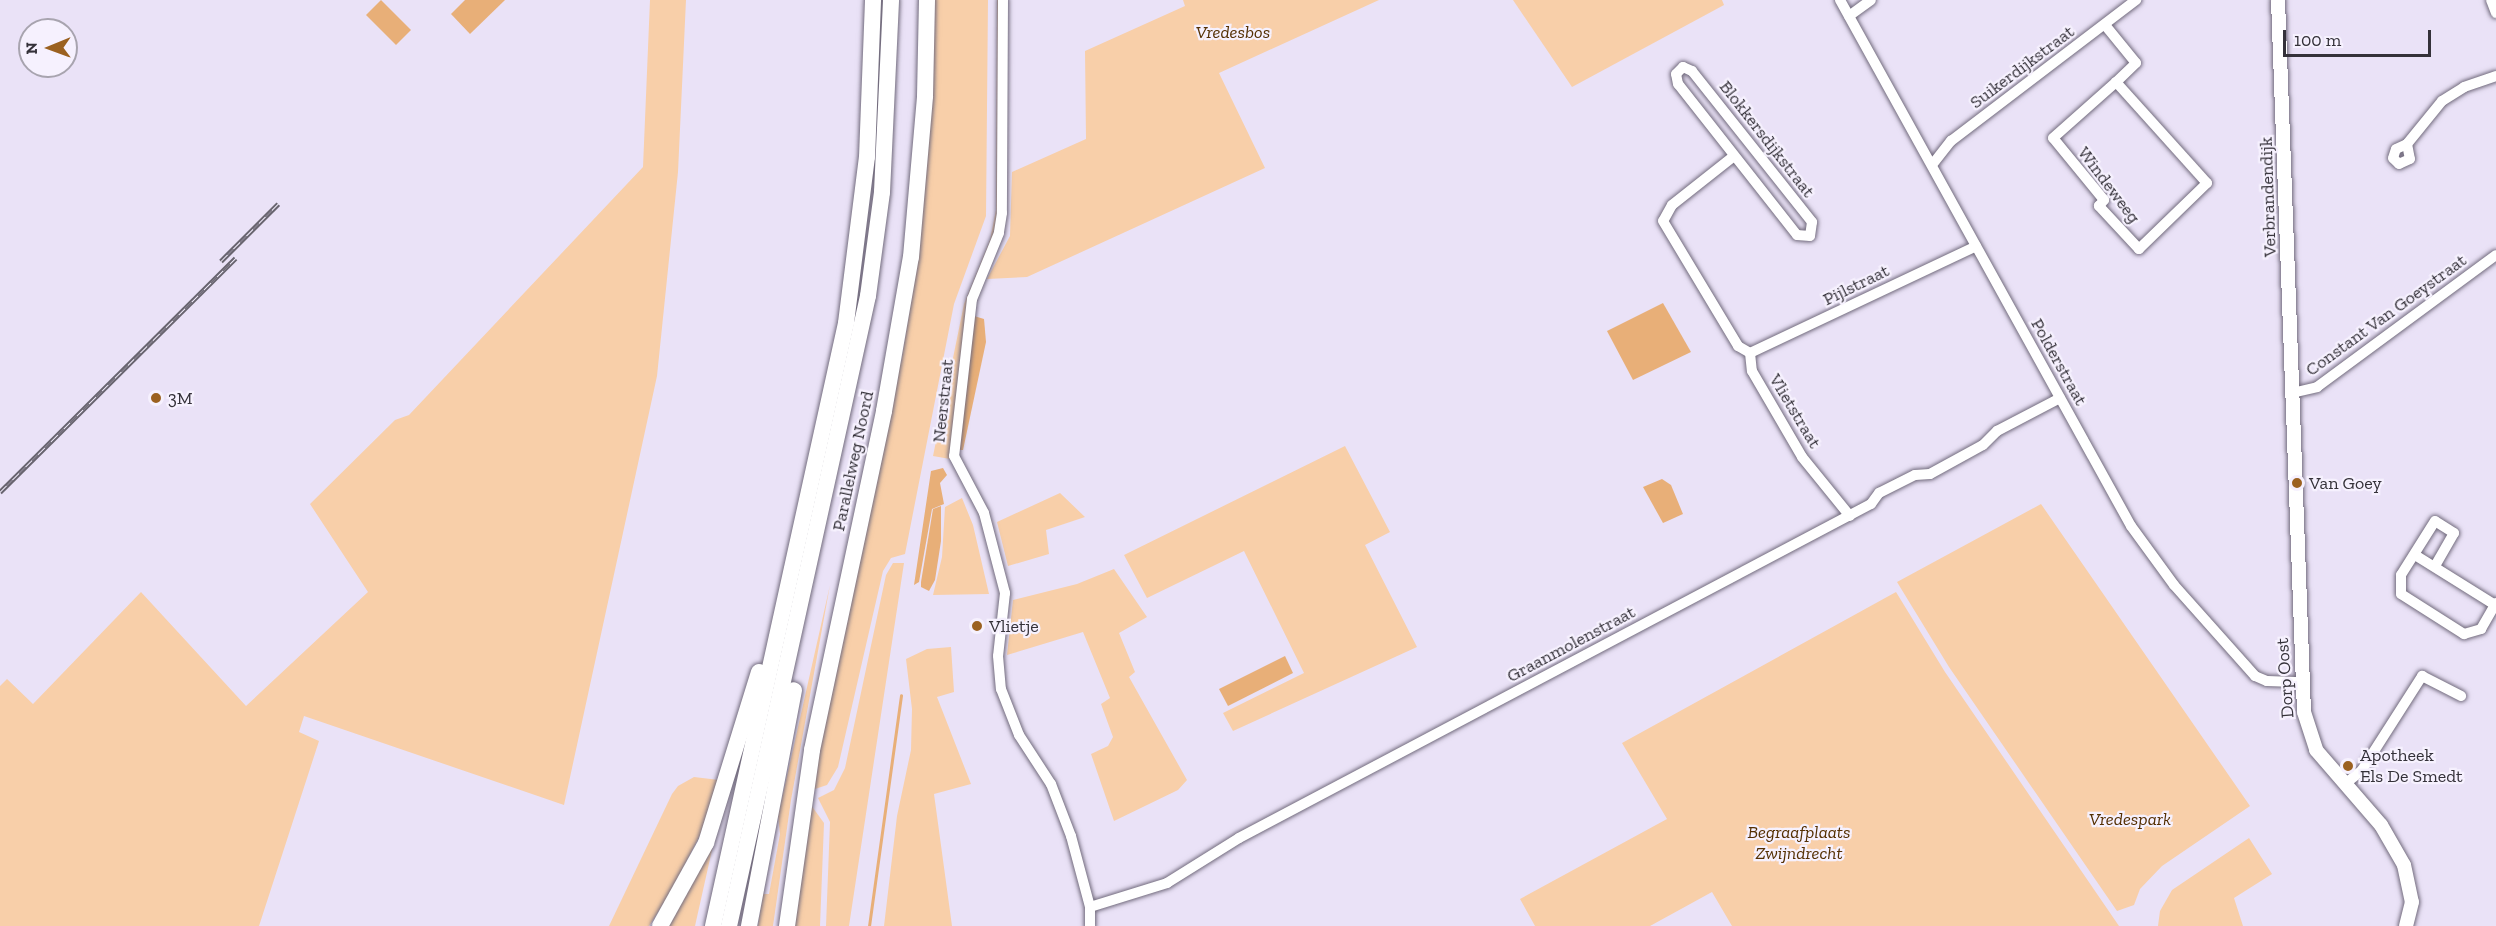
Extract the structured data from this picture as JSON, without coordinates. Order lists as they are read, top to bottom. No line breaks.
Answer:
{"streets":{"highway":["Parallelweg Noord"],"main road":["Verbrandendijk","Dorp Oost"],"street":["Suikerdijkstraat","Blokkersdijkstraat","Windeweeg","Pijlstraat","Constant Van Goeystraat","Polderstraat","Neerstraat","Vlietstraat","Graanmolenstraat"]},"crossings":[["Suikerdijkstraat","Windeweeg"],["Suikerdijkstraat","Polderstraat"],["Blokkersdijkstraat","Vlietstraat"],["Verbrandendijk","Constant Van Goeystraat"],["Verbrandendijk","Dorp Oost"],["Pijlstraat","Polderstraat"],["Pijlstraat","Vlietstraat"],["Constant Van Goeystraat","Dorp Oost"],["Polderstraat","Graanmolenstraat"],["Polderstraat","Dorp Oost"],["Neerstraat","Graanmolenstraat"],["Vlietstraat","Graanmolenstraat"]],"parks":["Vredesbos","Vredespark","Begraafplaats Zwijndrecht"],"places":["3M","Van Goey","Vlietje","Apotheek Els De Smedt"],"scale_bar":"100 m","north":"left"}
